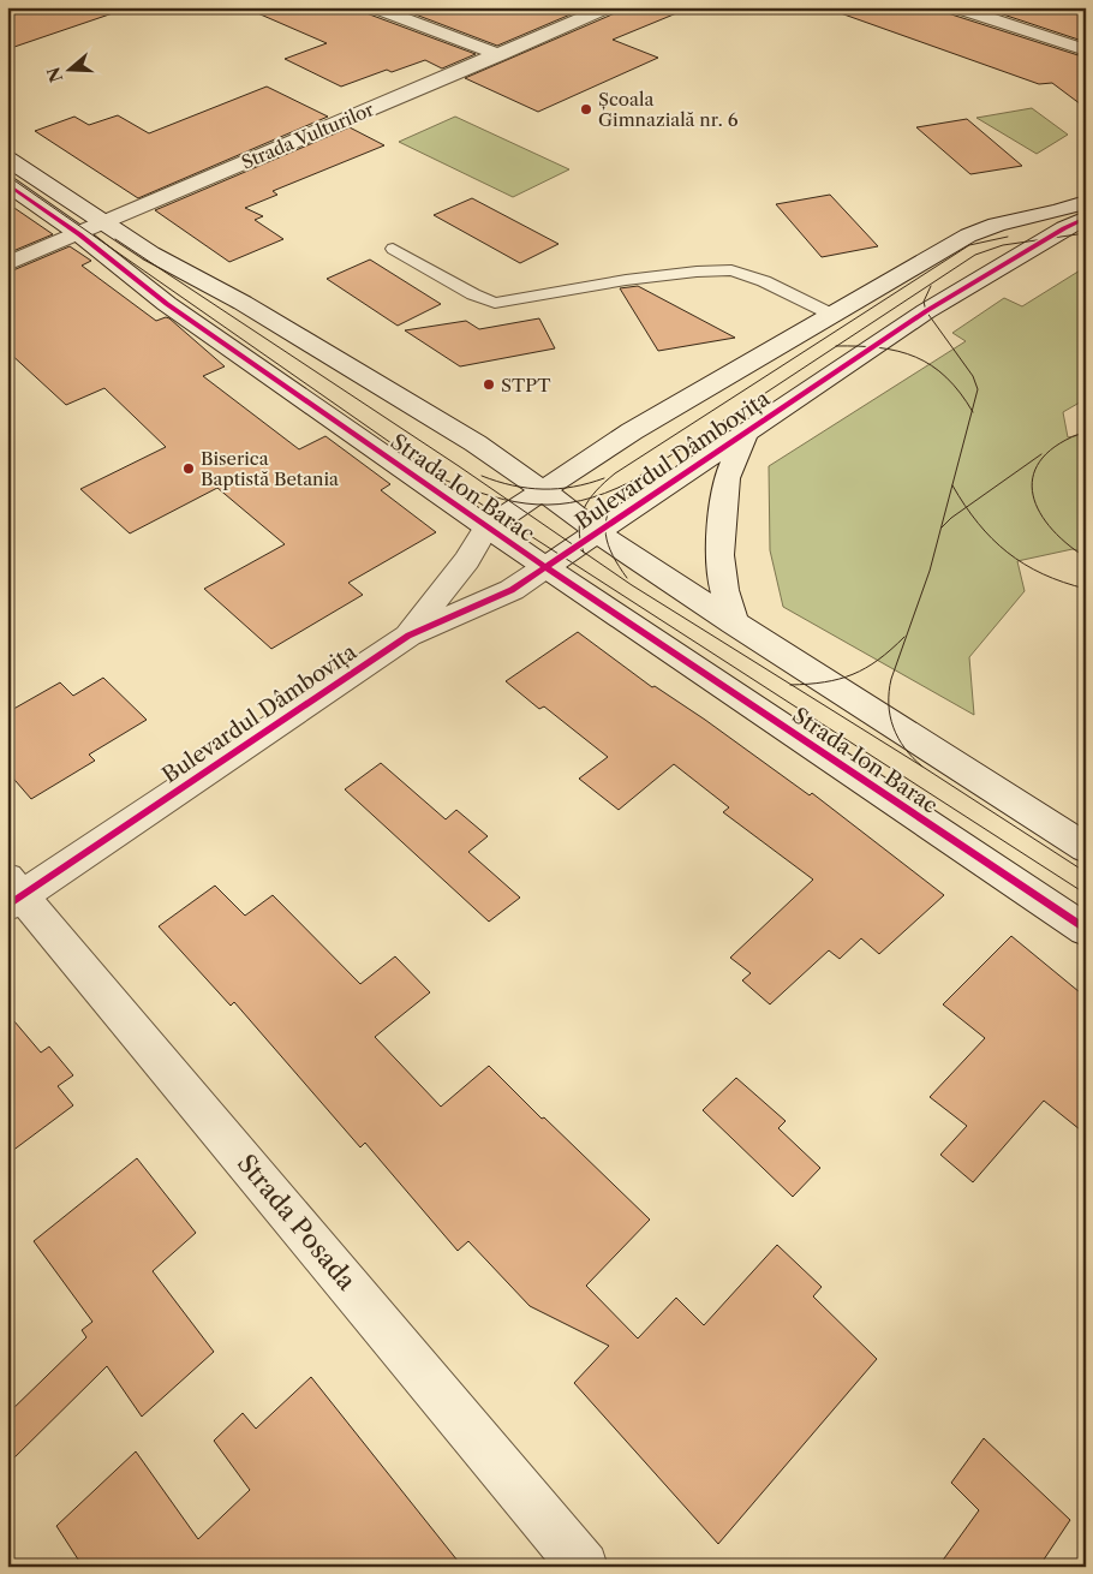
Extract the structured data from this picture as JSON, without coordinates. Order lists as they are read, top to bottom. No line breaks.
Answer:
{"streets":{"street":["Strada Vulturilor","Bulevardul Dâmbovița","Strada Ion Barac","Strada Posada"]},"crossings":[["Strada Vulturilor","Strada Ion Barac"],["Bulevardul Dâmbovița","Strada Ion Barac"],["Bulevardul Dâmbovița","Strada Posada"]],"places":["Școala Gimnazială nr. 6","STPT","Biserica Baptistă Betania"],"north":"left"}
